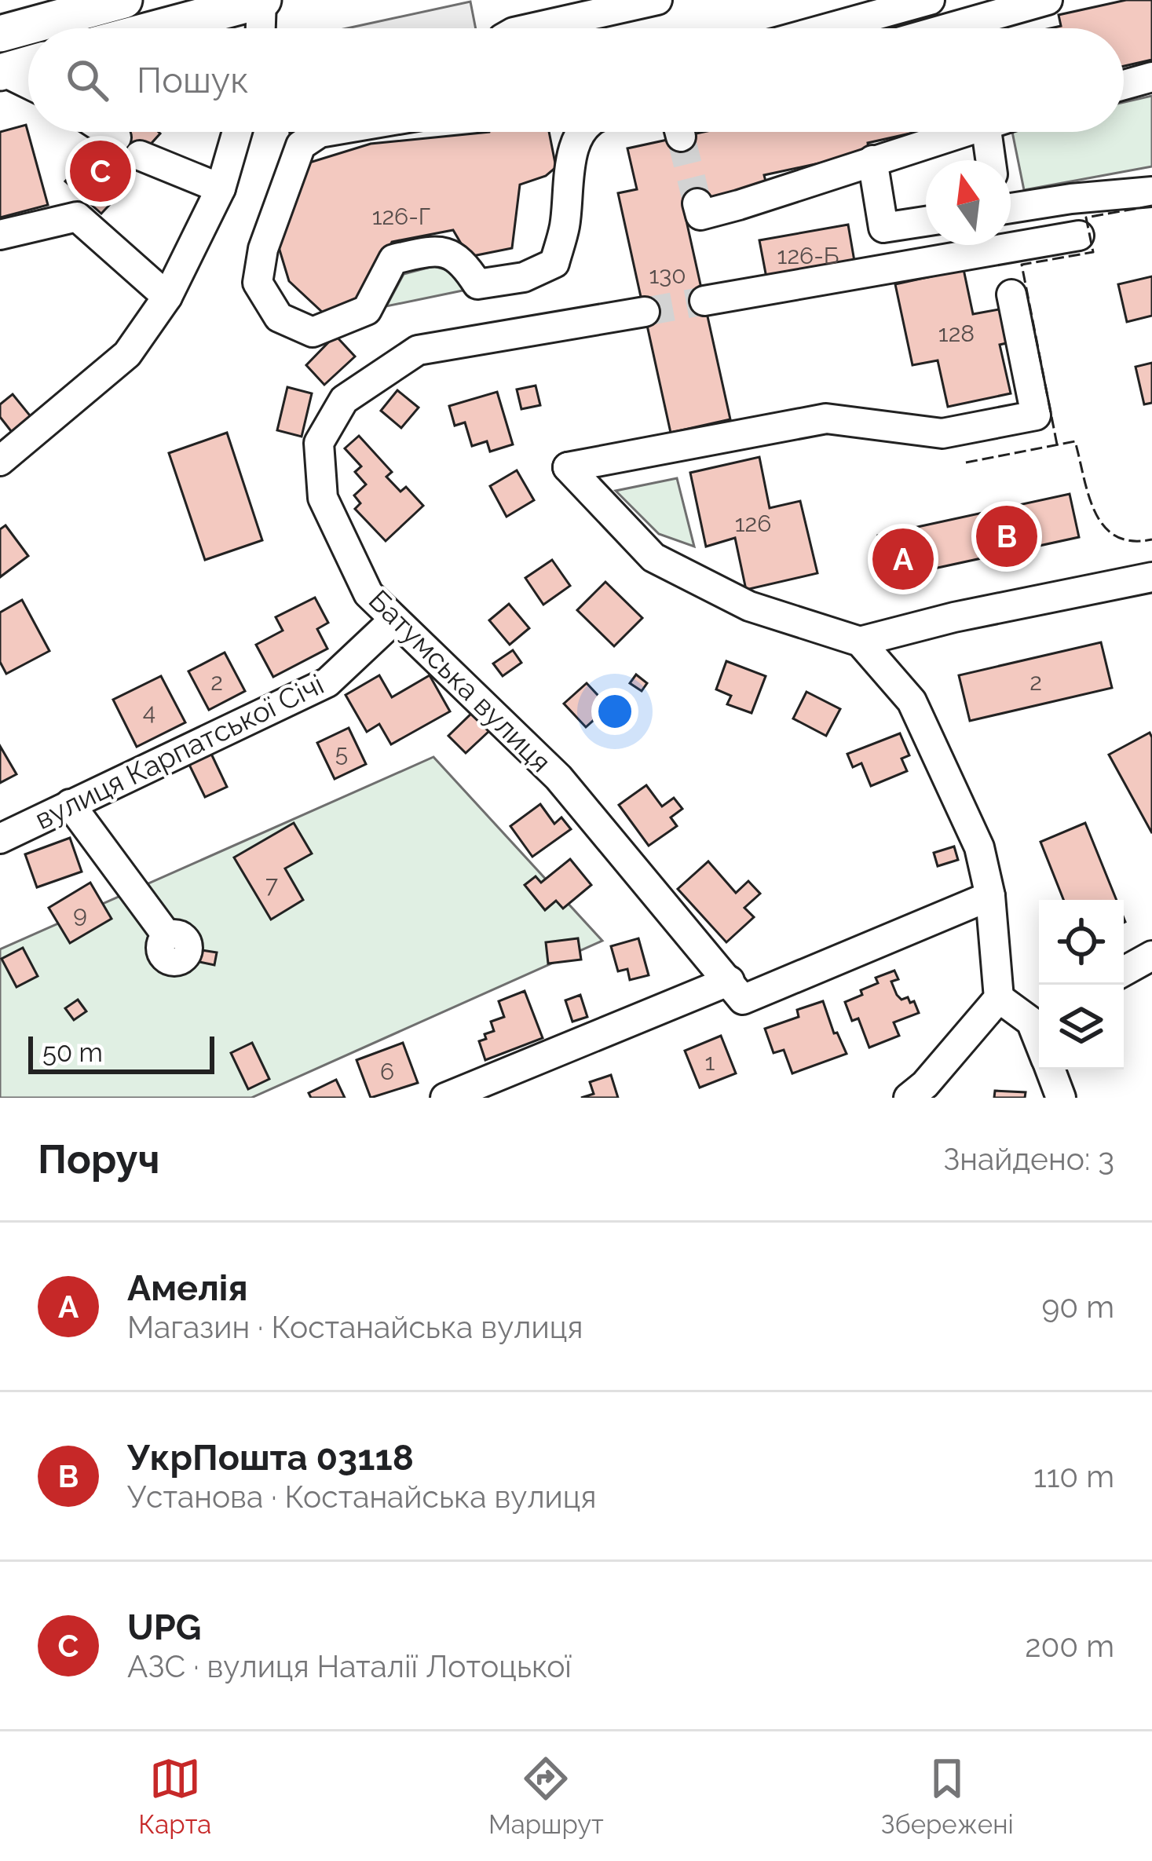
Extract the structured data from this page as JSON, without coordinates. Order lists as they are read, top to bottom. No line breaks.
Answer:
{"streets":{"street":["Батумська вулиця","вулиця Карпатської Січі"]},"crossings":[["Батумська вулиця","вулиця Карпатської Січі"]],"house_numbers":["126-Г","126-Б","130","128","126","2","2","4","5","7","9","1","6"],"scale_bar":"50 m","north":"top","page":{"search":"Пошук","pins":["C","B","A"],"scale":"50 m","heading":["Поруч","Знайдено: 3"],"list":[{"mark":"A","name":"Амелія","note":"Магазин · Костанайська вулиця","value":"90 m"},{"mark":"B","name":"УкрПошта 03118","note":"Установа · Костанайська вулиця","value":"110 m"},{"mark":"C","name":"UPG","note":"АЗС · вулиця Наталії Лотоцької","value":"200 m"}],"nav":["Карта","Маршрут","Збережені"]}}
